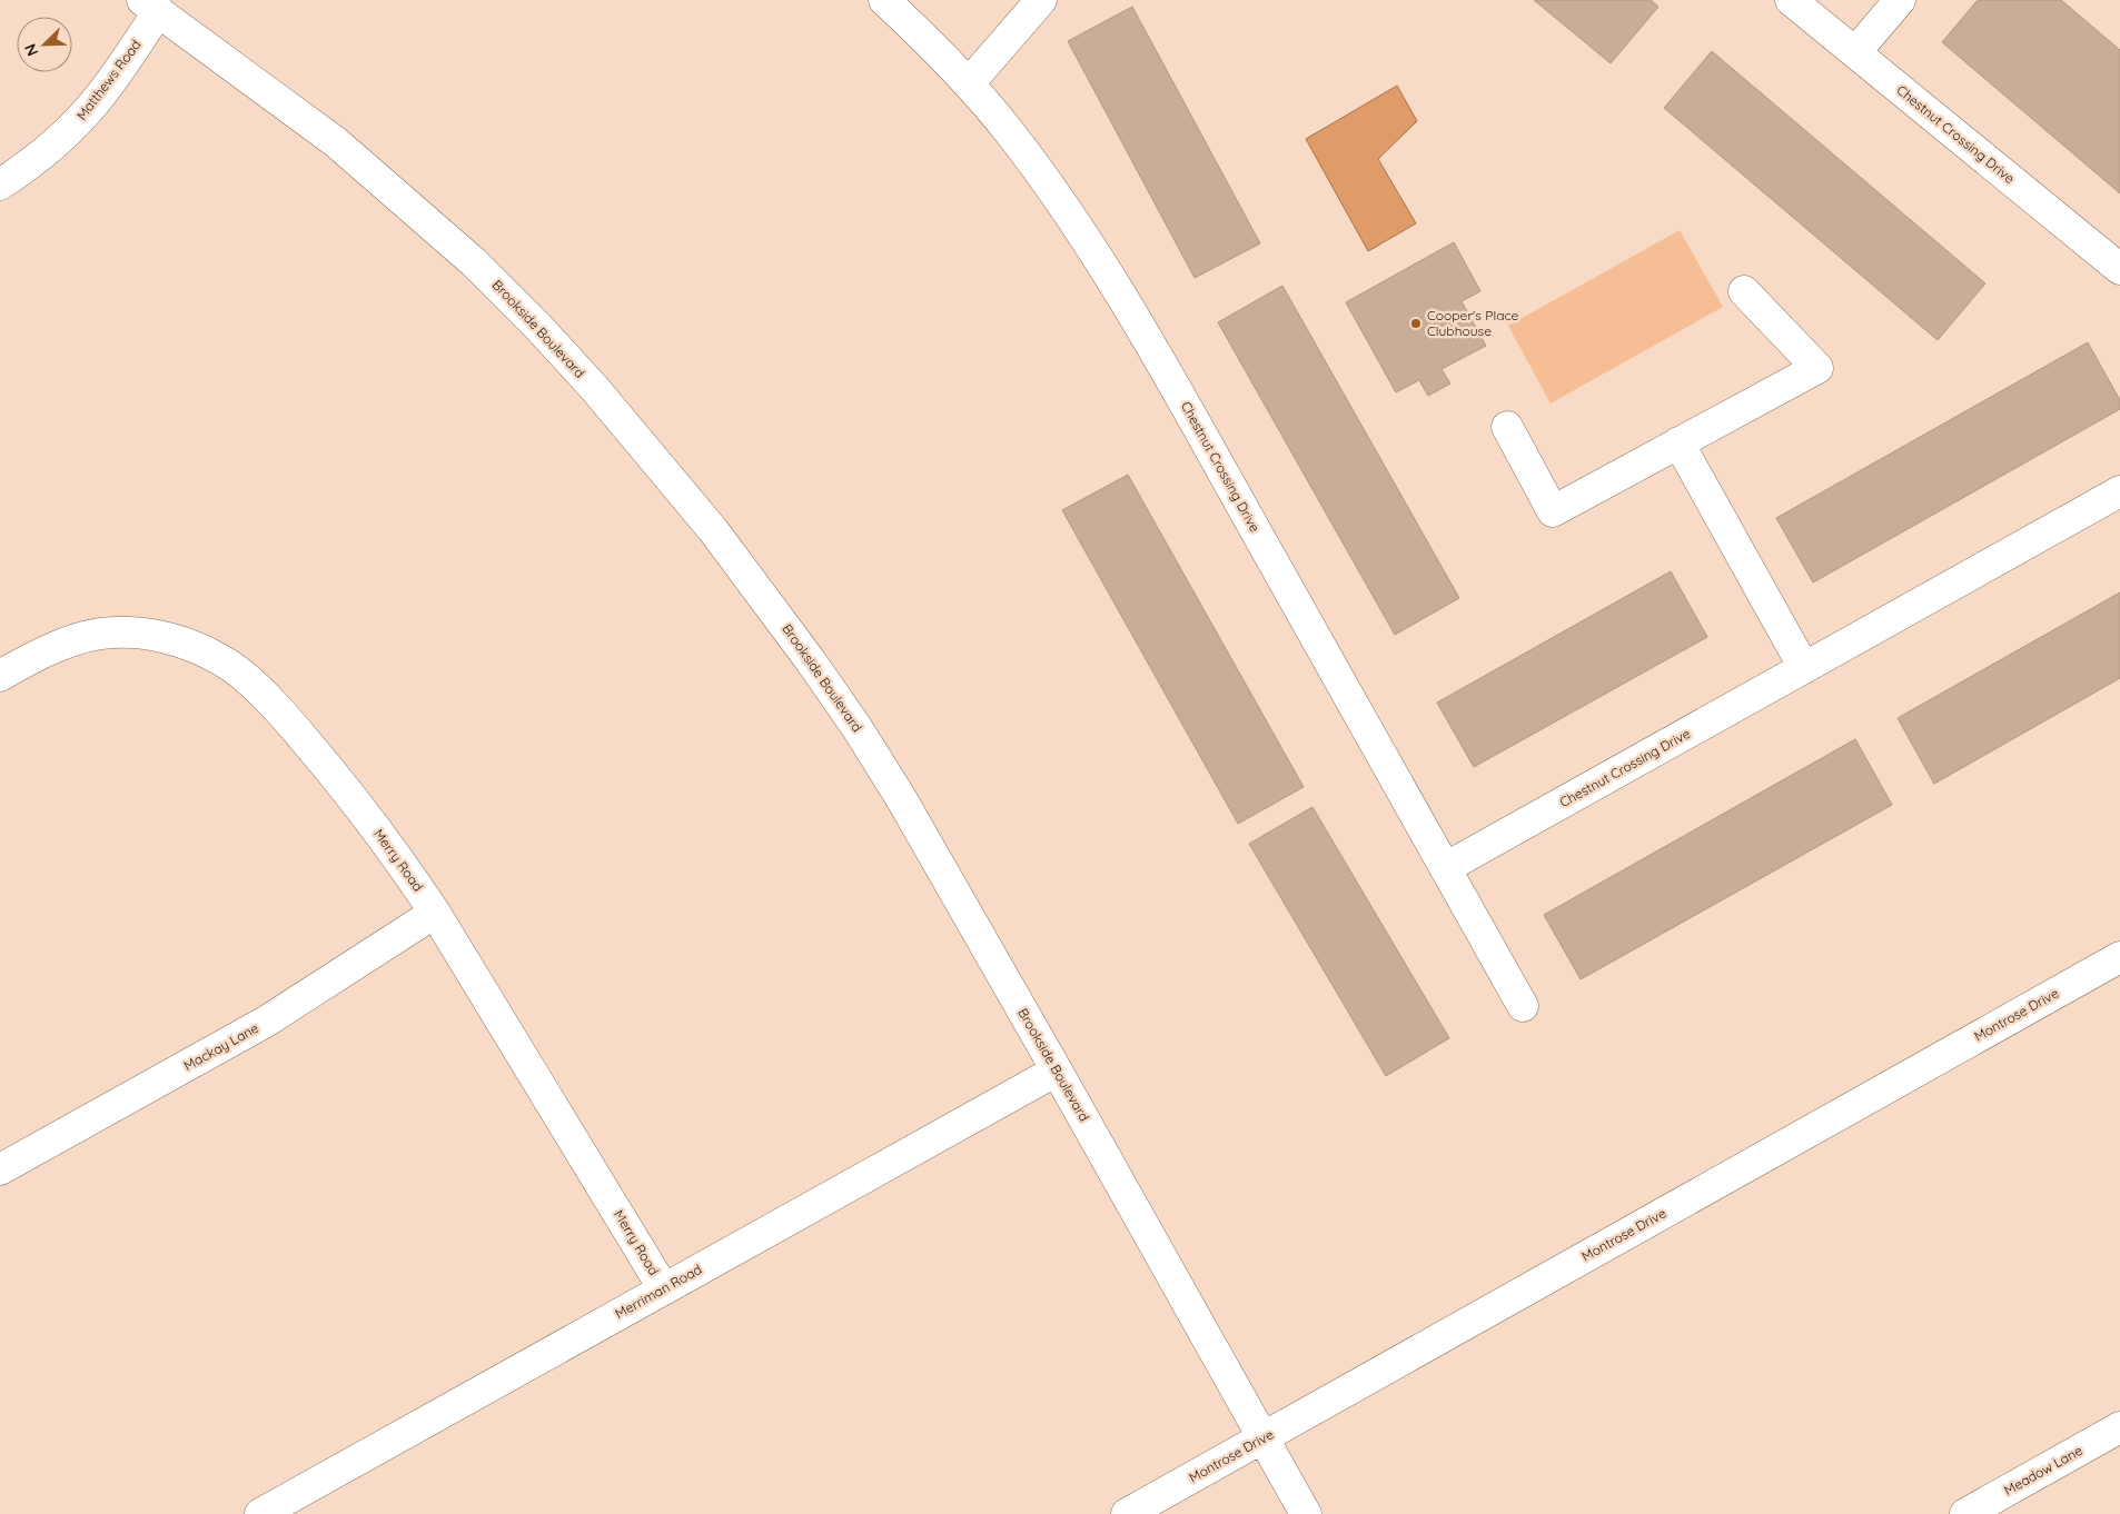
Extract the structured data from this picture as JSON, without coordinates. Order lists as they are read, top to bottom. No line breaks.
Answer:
{"streets":{"street":["Matthews Road","Chestnut Crossing Drive","Brookside Boulevard","Merry Road","Montrose Drive","Mackay Lane","Merriman Road","Meadow Lane"]},"crossings":[["Matthews Road","Brookside Boulevard"],["Brookside Boulevard","Montrose Drive"],["Brookside Boulevard","Merriman Road"],["Merry Road","Mackay Lane"],["Merry Road","Merriman Road"]],"places":["Cooper's Place Clubhouse"],"north":"bottom left"}
